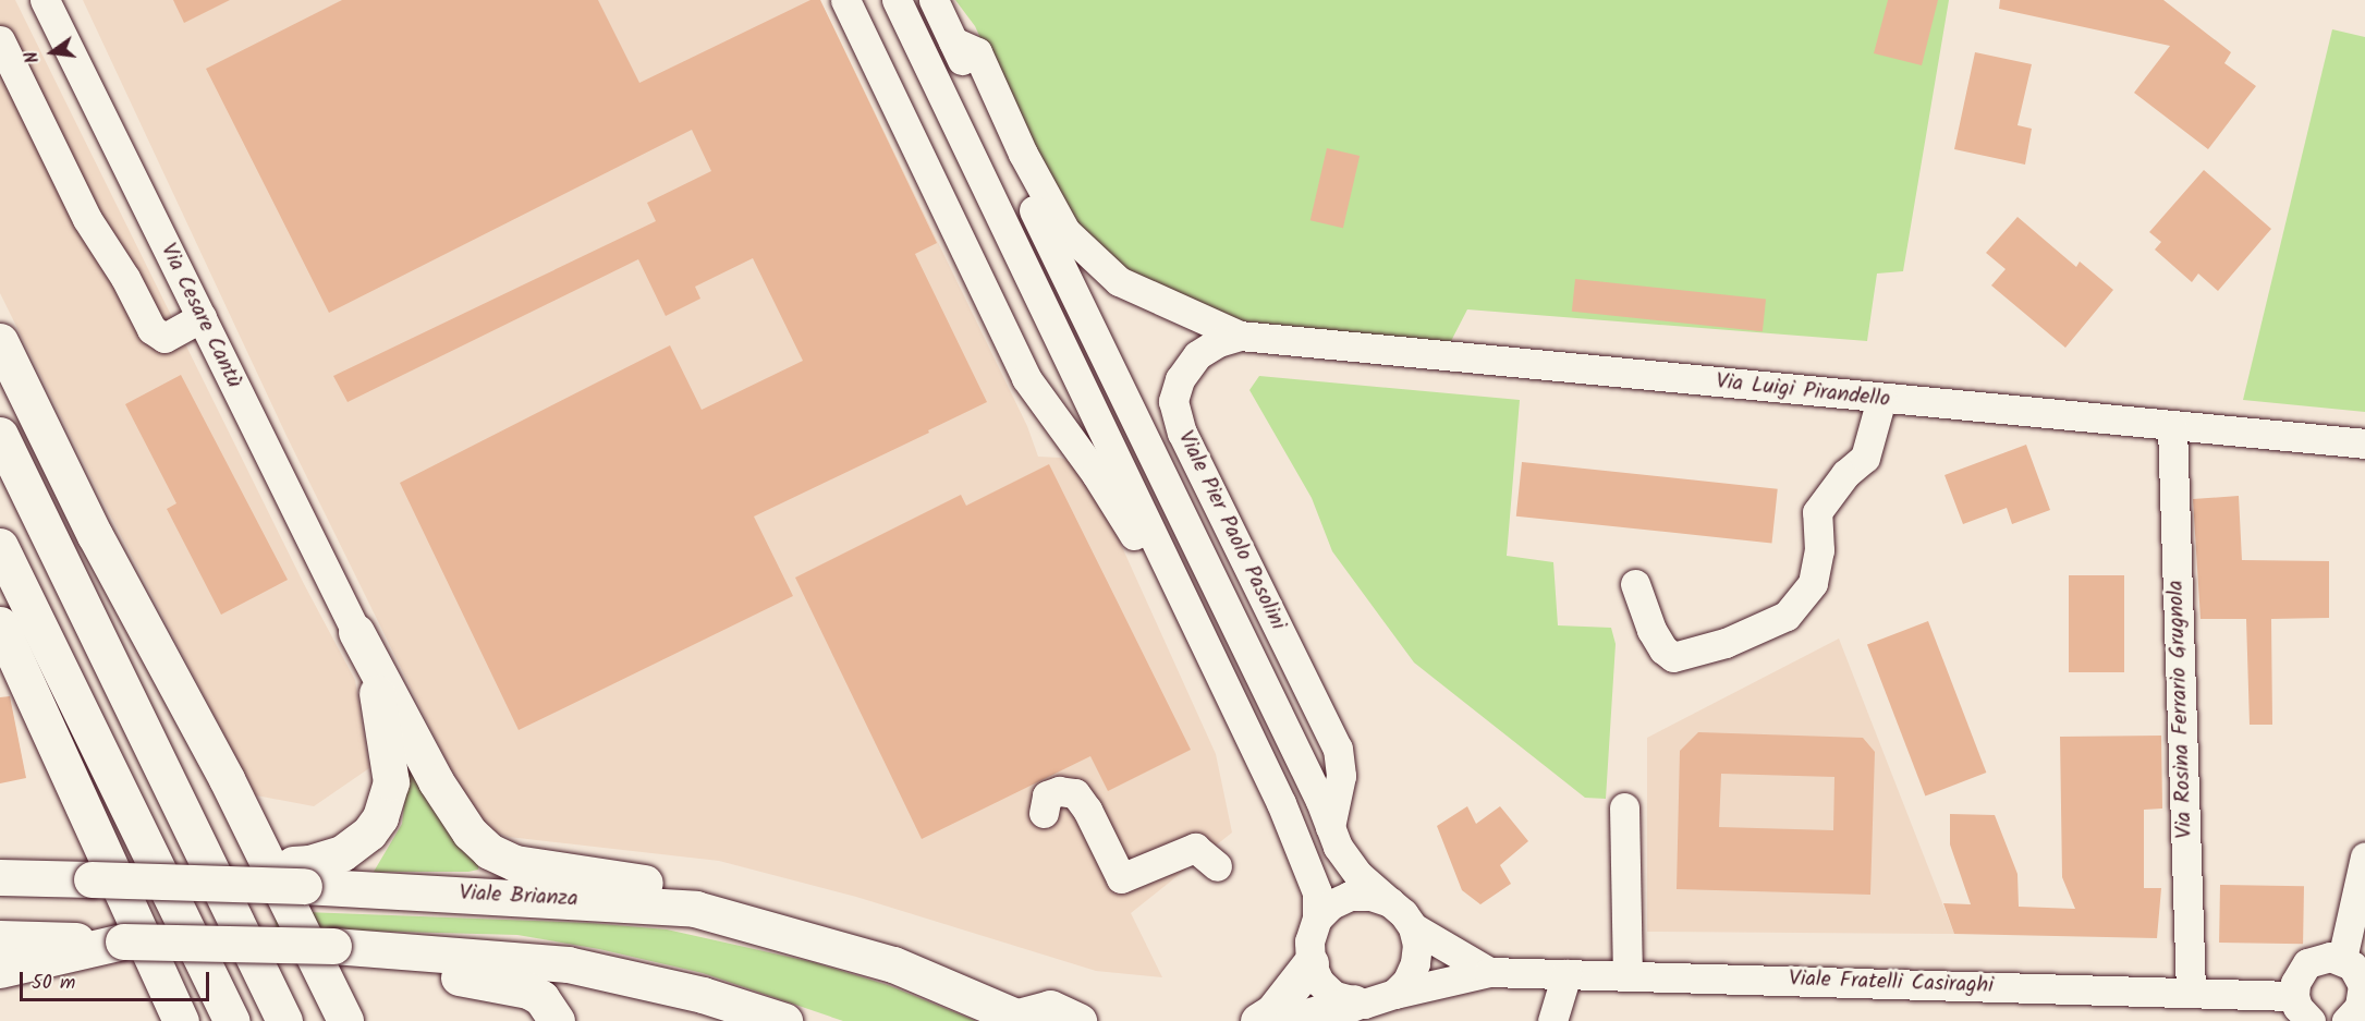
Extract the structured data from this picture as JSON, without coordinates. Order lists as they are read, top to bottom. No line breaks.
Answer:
{"streets":{"highway":["Viale Brianza"],"street":["Via Cesare Cantù","Via Luigi Pirandello","Viale Pier Paolo Pasolini","Via Rosina Ferrario Grugnola","Viale Fratelli Casiraghi"]},"crossings":[["Via Luigi Pirandello","Viale Pier Paolo Pasolini"],["Via Luigi Pirandello","Via Rosina Ferrario Grugnola"],["Viale Pier Paolo Pasolini","Viale Fratelli Casiraghi"],["Via Rosina Ferrario Grugnola","Viale Fratelli Casiraghi"]],"scale_bar":"50 m","north":"left"}
